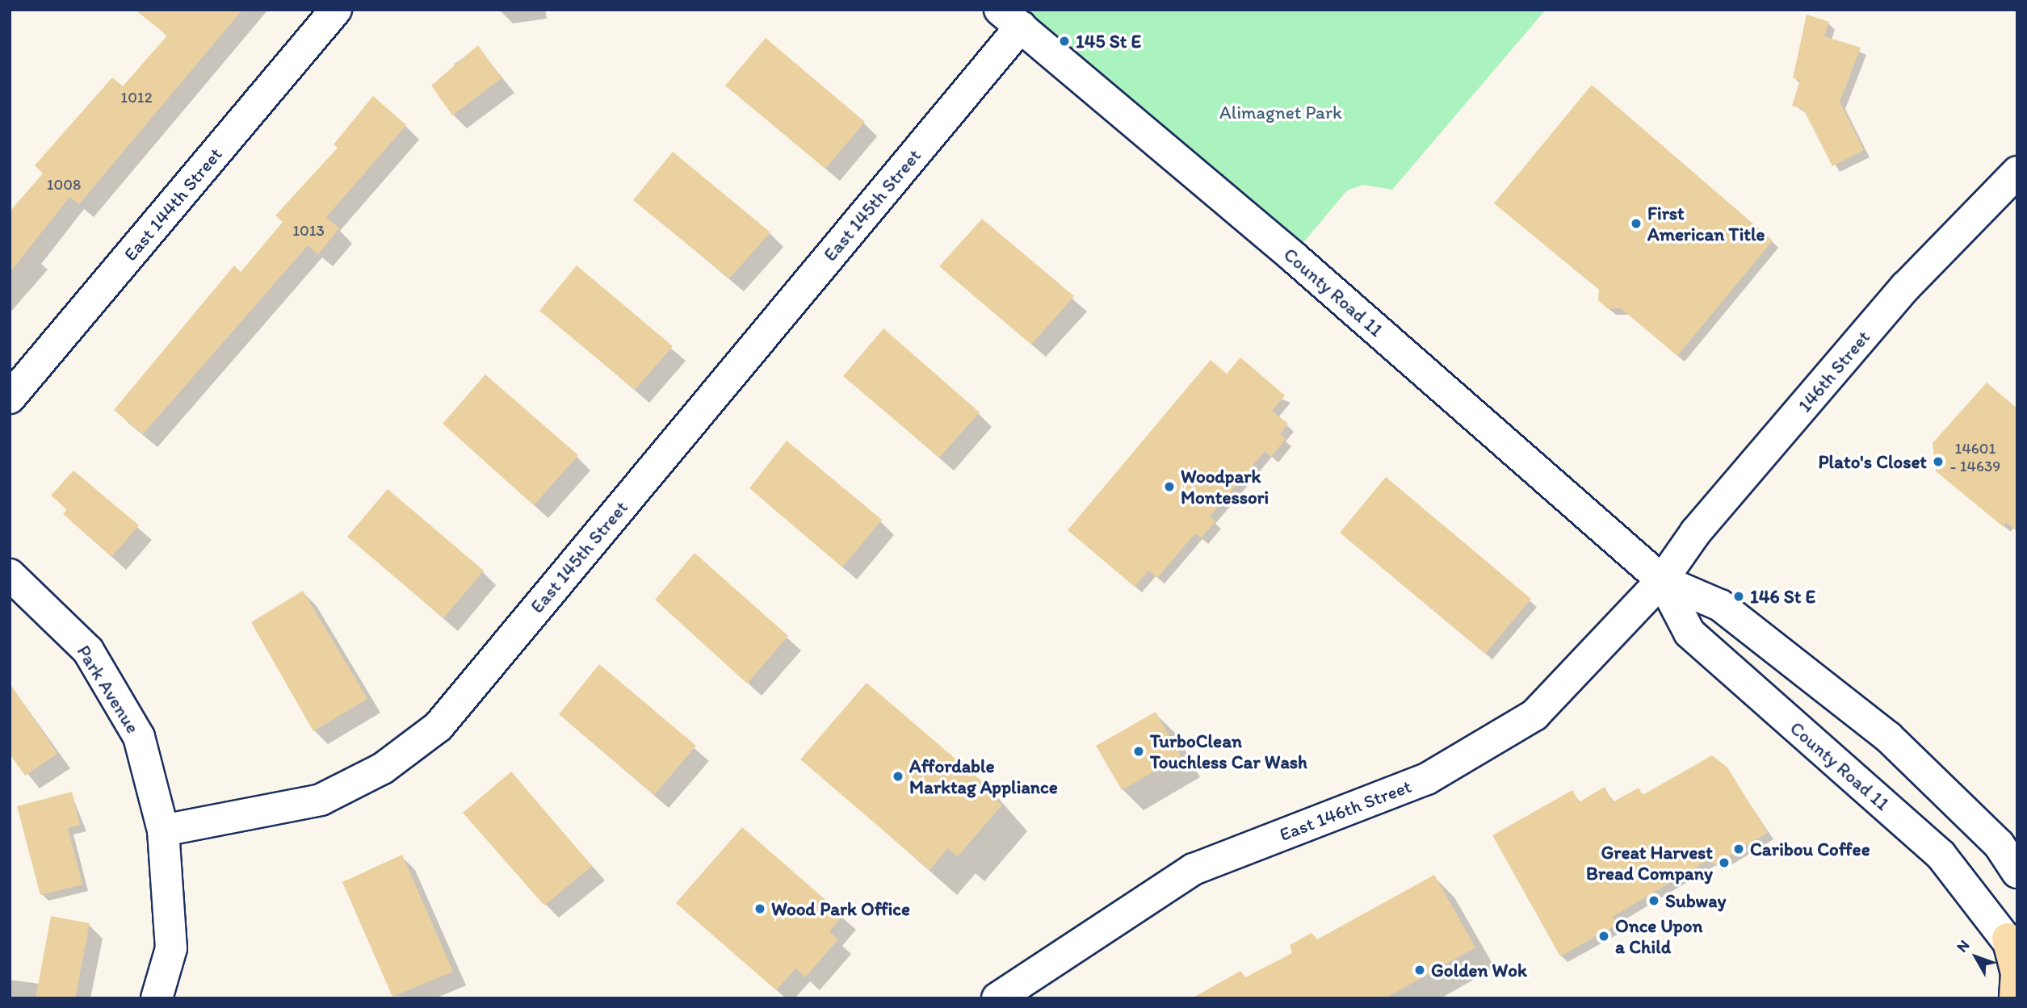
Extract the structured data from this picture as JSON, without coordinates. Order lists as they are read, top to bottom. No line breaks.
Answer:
{"streets":{"street":["East 144th Street","East 145th Street","County Road 11","146th Street","Park Avenue","East 146th Street"]},"crossings":[["East 145th Street","County Road 11"],["East 145th Street","Park Avenue"],["County Road 11","146th Street"],["County Road 11","East 146th Street"],["146th Street","East 146th Street"]],"parks":["Alimagnet Park"],"places":["145 St E","First American Title","Plato's Closet","Woodpark Montessori","146 St E","TurboClean Touchless Car Wash","Affordable Marktag Appliance","Caribou Coffee","Great Harvest Bread Company","Subway","Wood Park Office","Once Upon a Child","Golden Wok"],"house_numbers":["1012","1008","1013","14601 - 14639"],"north":"top left"}
